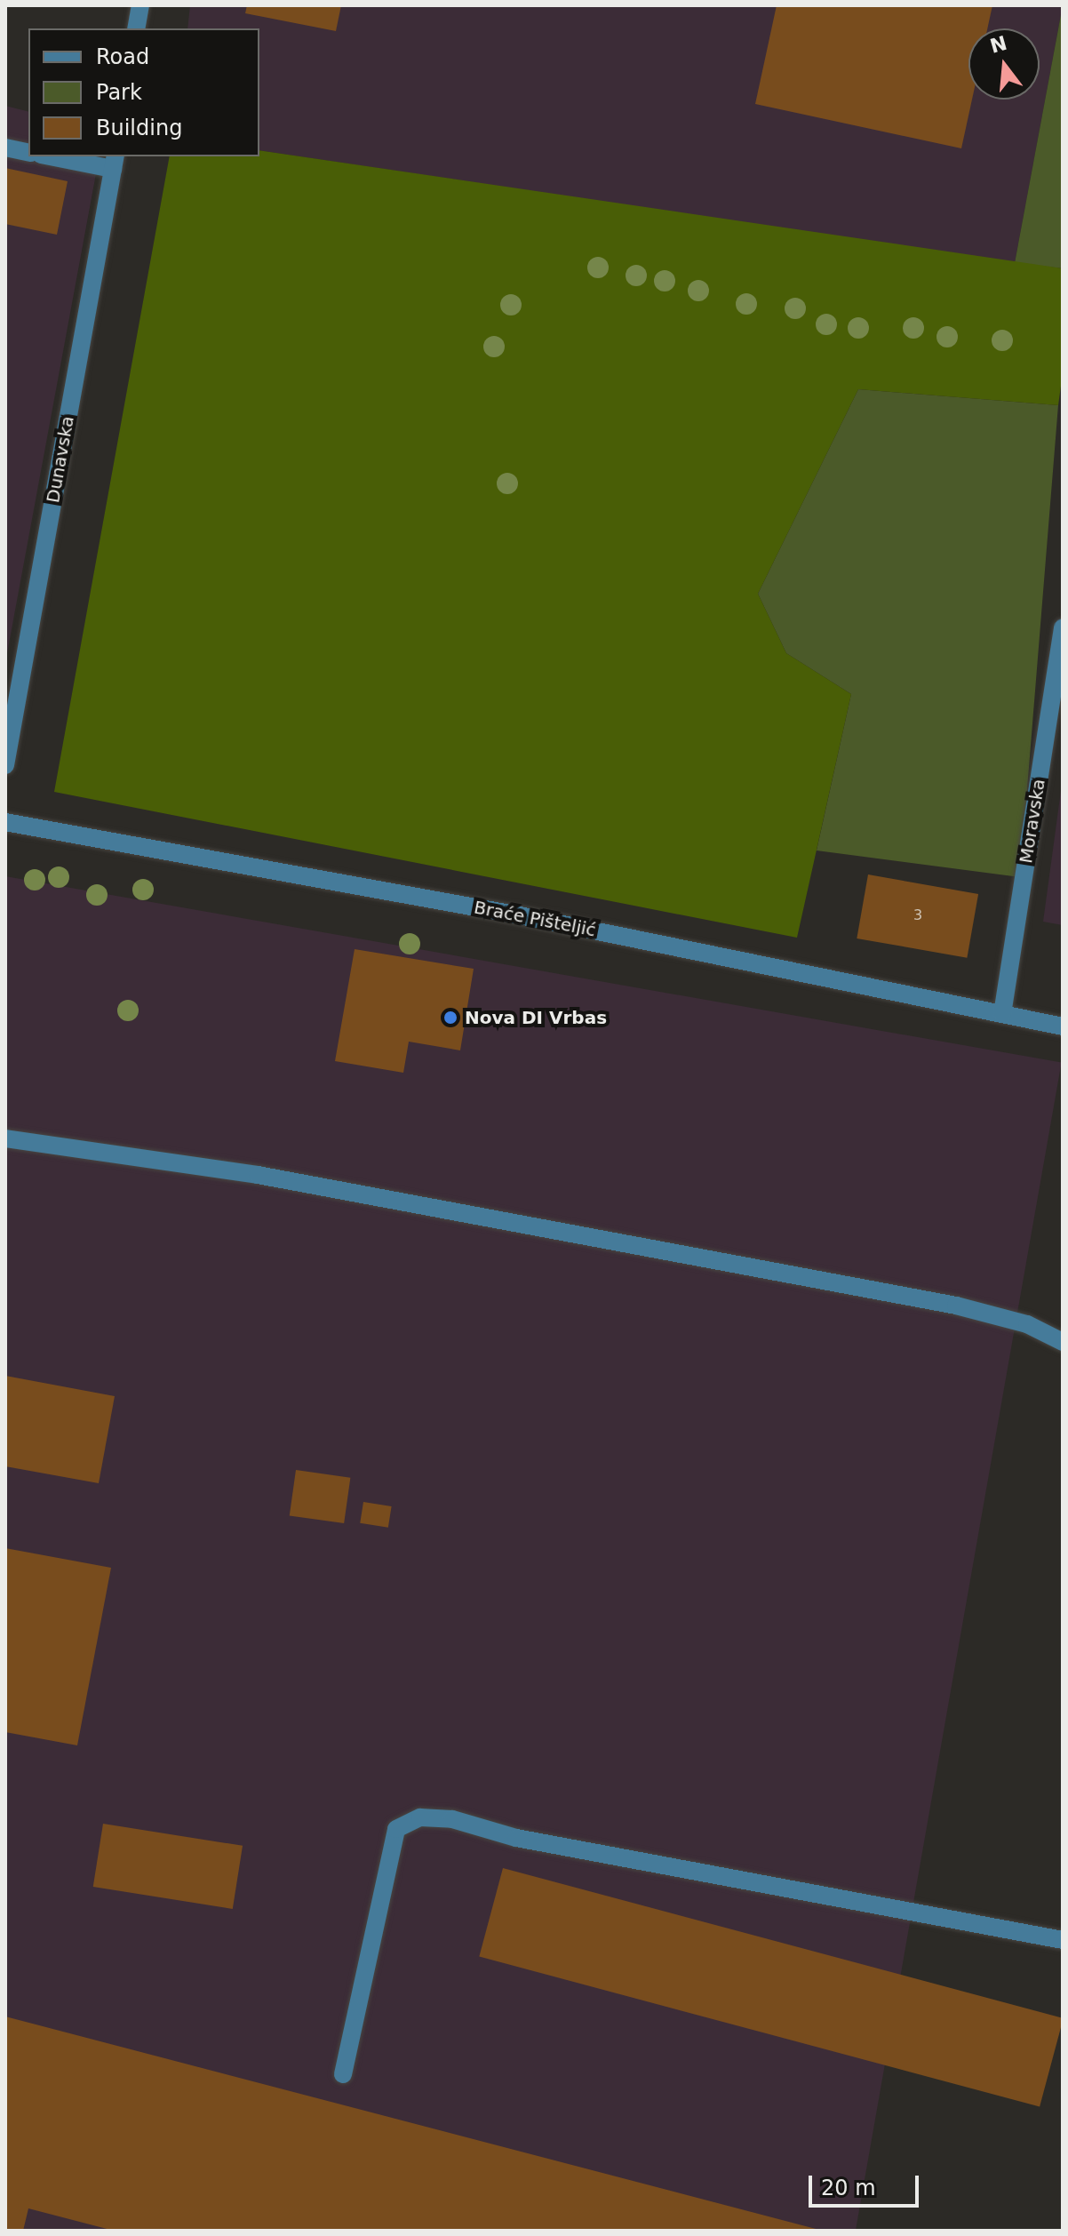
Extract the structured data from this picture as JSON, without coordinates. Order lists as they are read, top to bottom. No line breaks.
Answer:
{"streets":{"street":["Dunavska","Moravska","Braće Pišteljić"]},"crossings":[["Moravska","Braće Pišteljić"]],"places":["Nova DI Vrbas"],"house_numbers":["3"],"legend":["Road","Park","Building"],"scale_bar":"20 m","north":"top"}
